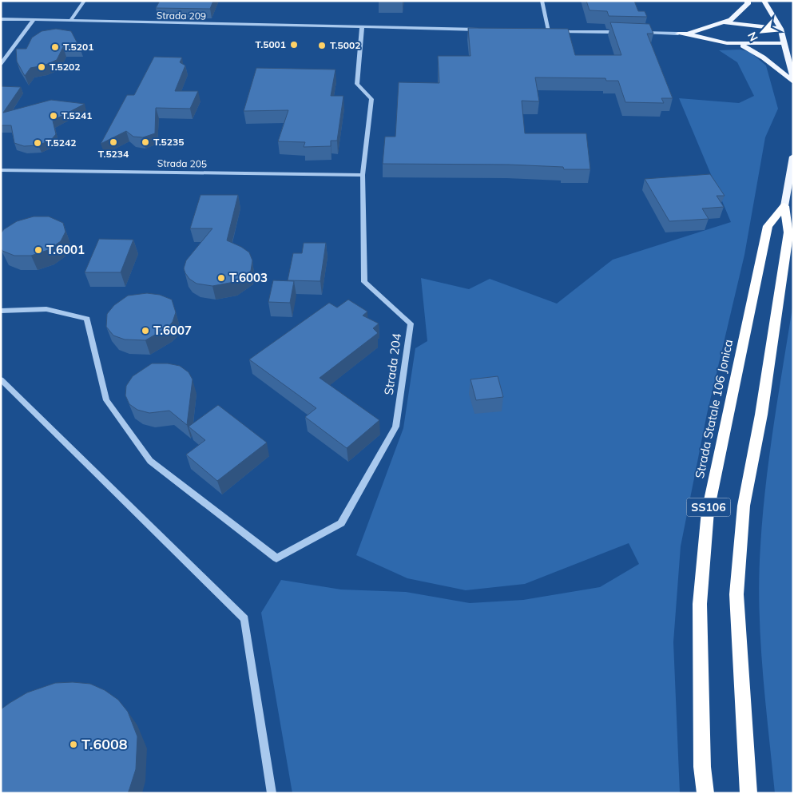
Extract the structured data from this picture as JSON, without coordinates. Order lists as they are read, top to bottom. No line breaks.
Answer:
{"streets":{"highway":["Strada Statale 106 Jonica","SS106"],"lane":["Strada 209","Strada 205","Strada 204"]},"crossings":[["Strada 209","Strada 204"],["Strada 205","Strada 204"]],"places":["T.5001","T.5002","T.5201","T.5202","T.5241","T.5234","T.5235","T.5242","T.6001","T.6003","T.6007","T.6008"],"north":"bottom left"}
